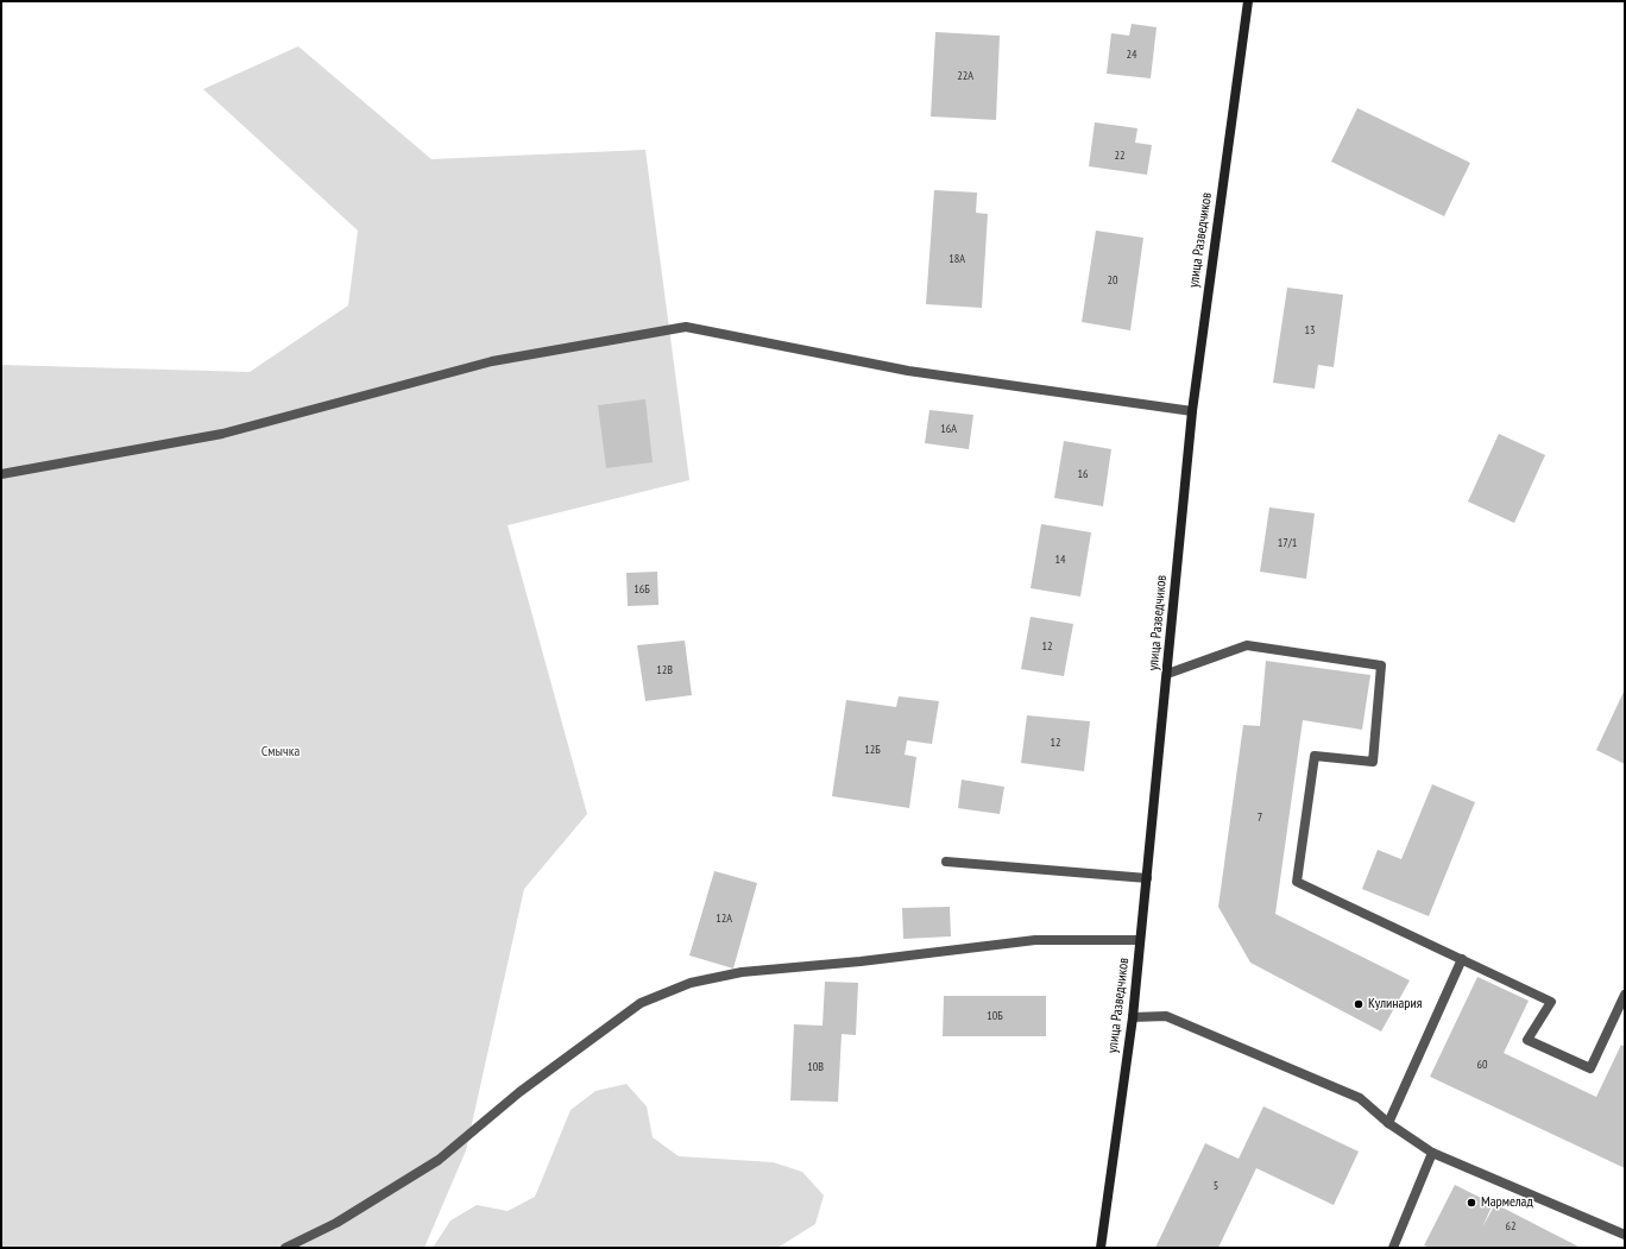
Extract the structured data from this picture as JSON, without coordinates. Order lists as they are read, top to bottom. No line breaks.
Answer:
{"streets":{"street":["улица Разведчиков"]},"parks":["Смычка"],"places":["Кулинария","Мармелад"],"house_numbers":["24","22А","22","18А","20","13","16А","16","17/1","14","16Б","12","12В","12","12Б","7","12А","10Б","60","10В","5","62"]}
